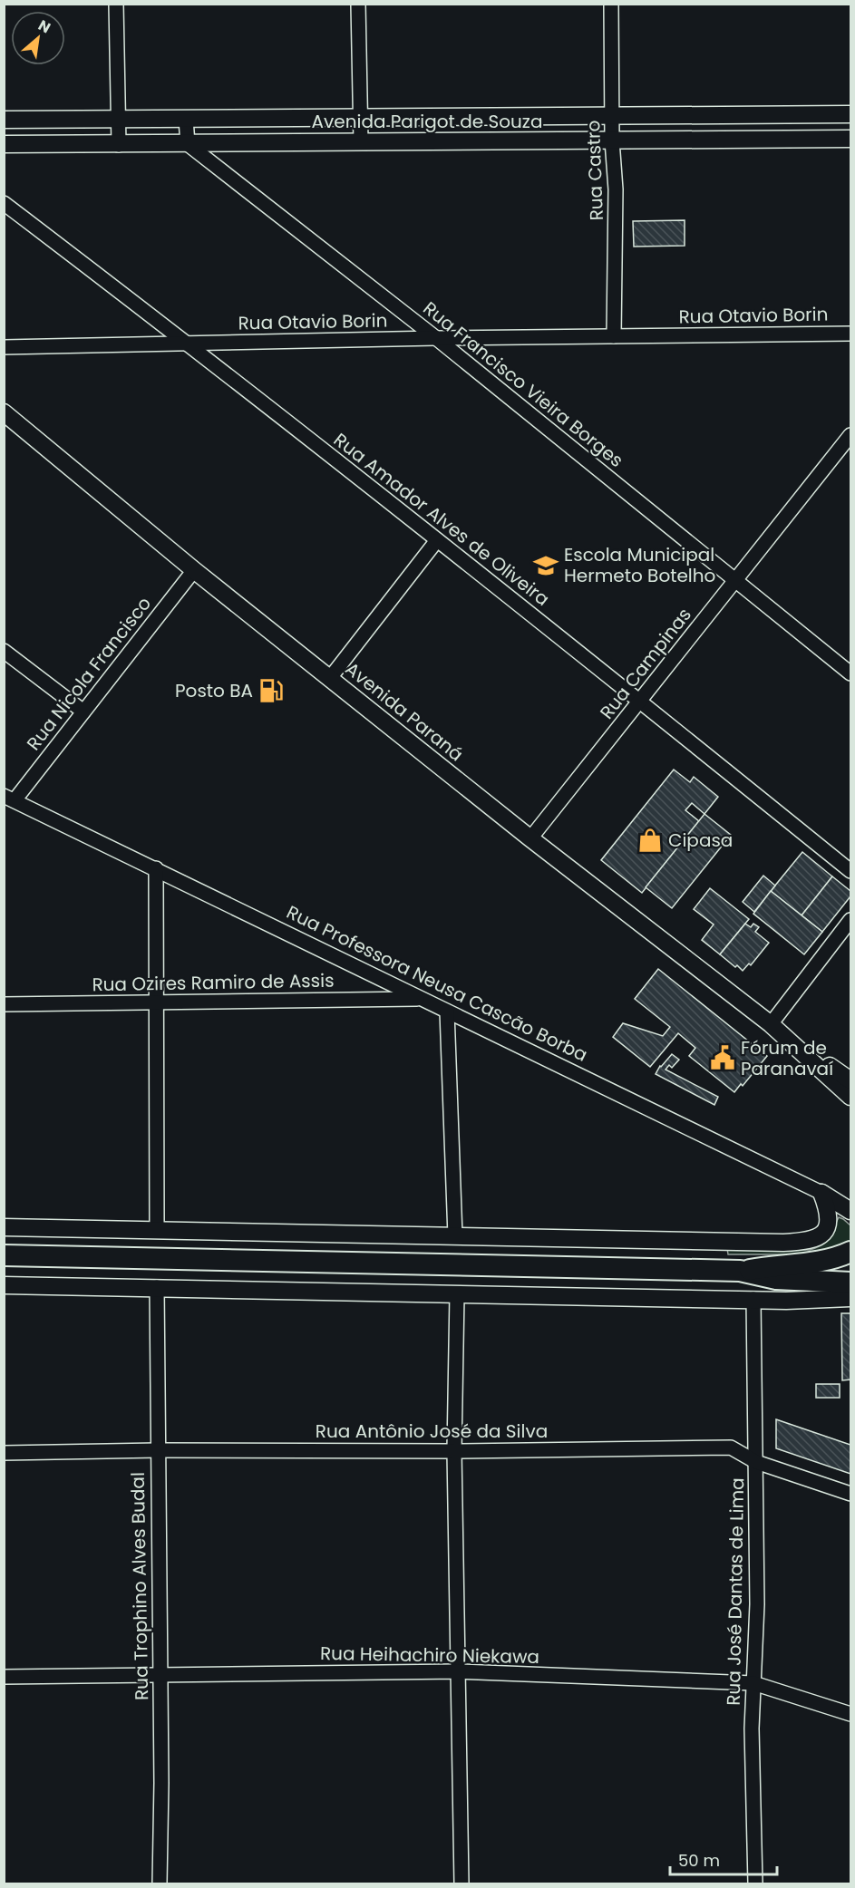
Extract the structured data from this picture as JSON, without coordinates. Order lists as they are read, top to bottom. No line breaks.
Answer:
{"streets":{"street":["Avenida Parigot de Souza","Rua Castro","Rua Otavio Borin","Rua Francisco Vieira Borges","Rua Amador Alves de Oliveira","Rua Campinas","Rua Nicola Francisco","Avenida Paraná","Rua Ozires Ramiro de Assis","Rua Professora Neusa Cascão Borba","Rua Antônio José da Silva","Rua Trophino Alves Budal","Rua José Dantas de Lima","Rua Heihachiro Niekawa"]},"crossings":[["Avenida Parigot de Souza","Rua Castro"],["Avenida Parigot de Souza","Rua Francisco Vieira Borges"],["Rua Castro","Rua Otavio Borin"],["Rua Otavio Borin","Rua Francisco Vieira Borges"],["Rua Otavio Borin","Rua Amador Alves de Oliveira"],["Rua Francisco Vieira Borges","Rua Campinas"],["Rua Amador Alves de Oliveira","Rua Campinas"],["Rua Campinas","Avenida Paraná"],["Rua Nicola Francisco","Avenida Paraná"],["Rua Nicola Francisco","Rua Professora Neusa Cascão Borba"],["Rua Ozires Ramiro de Assis","Rua Professora Neusa Cascão Borba"],["Rua Antônio José da Silva","Rua Trophino Alves Budal"],["Rua Antônio José da Silva","Rua José Dantas de Lima"],["Rua Trophino Alves Budal","Rua Heihachiro Niekawa"],["Rua José Dantas de Lima","Rua Heihachiro Niekawa"]],"places":{"school or university":["Escola Municipal Hermeto Botelho"],"fuel station":["Posto BA"],"shop":["Cipasa"],"public building":["Fórum de Paranavaí"]},"scale_bar":"50 m","north":"top right"}
